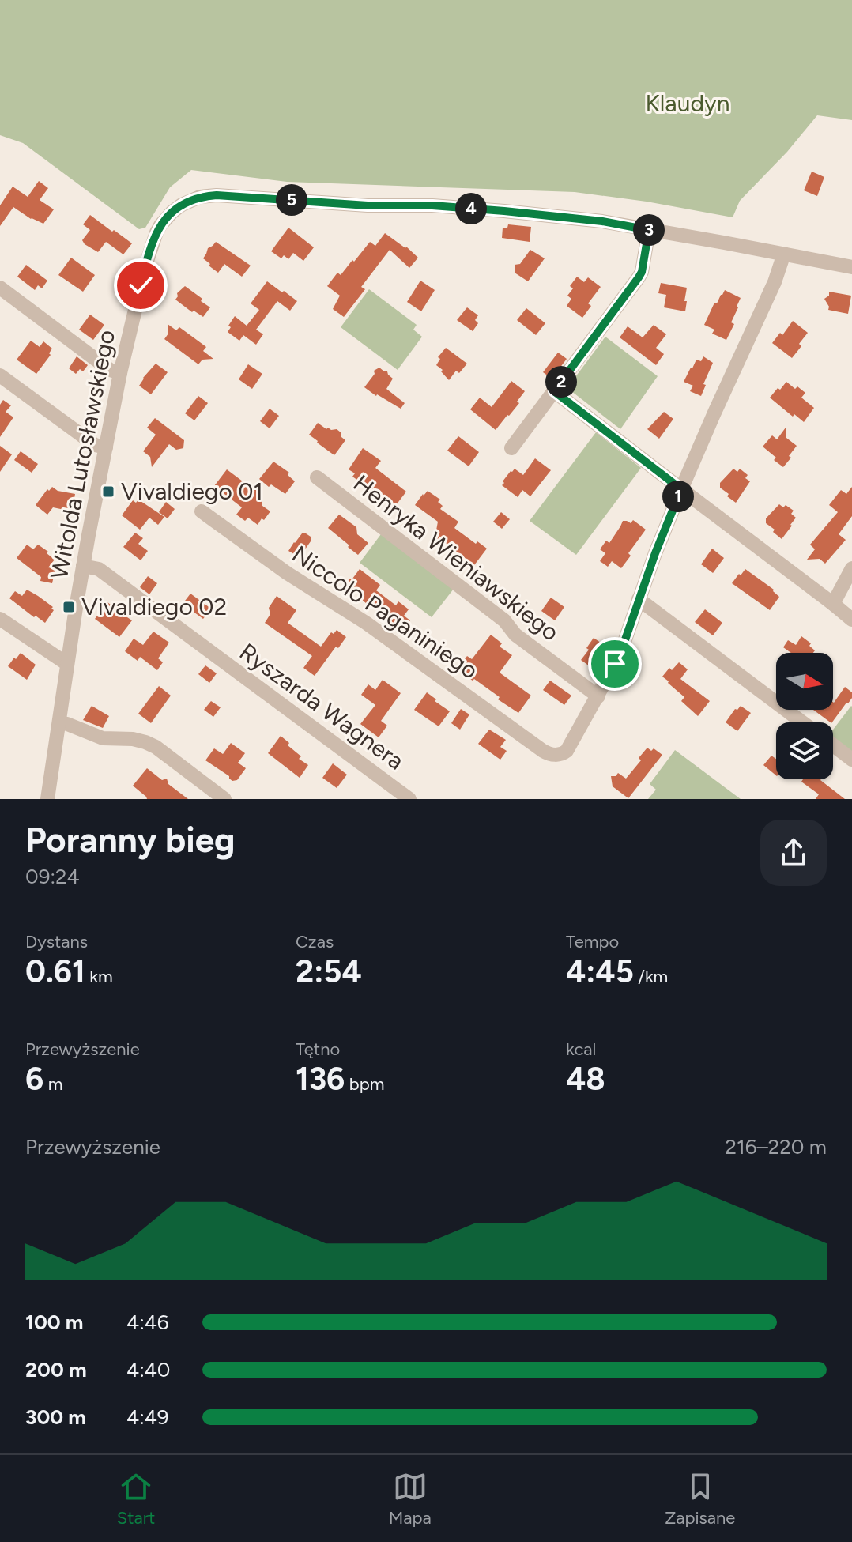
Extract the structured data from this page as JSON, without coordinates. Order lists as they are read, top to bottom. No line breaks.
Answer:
{"streets":{"street":["Witolda Lutosławskiego","Henryka Wieniawskiego","Niccolo Paganiniego","Ryszarda Wagnera"]},"crossings":[["Witolda Lutosławskiego","Ryszarda Wagnera"],["Henryka Wieniawskiego","Niccolo Paganiniego"]],"parks":["Klaudyn"],"places":{"transit":["Vivaldiego 01","Vivaldiego 02"]},"north":"right","page":{"pins":["5","4","3","2","1"],"heading":["Poranny bieg","09:24"],"stats":[["Dystans","0.61 km"],["Czas","2:54"],["Tempo","4:45 /km"],["Przewyższenie","6 m"],["Tętno","136 bpm"],["kcal","48"]],"chart":["Przewyższenie","216–220 m"],"list":[{"name":"100 m","note":"4:46"},{"name":"200 m","note":"4:40"},{"name":"300 m","note":"4:49"}],"tabs":["Start","Mapa","Zapisane"]}}
